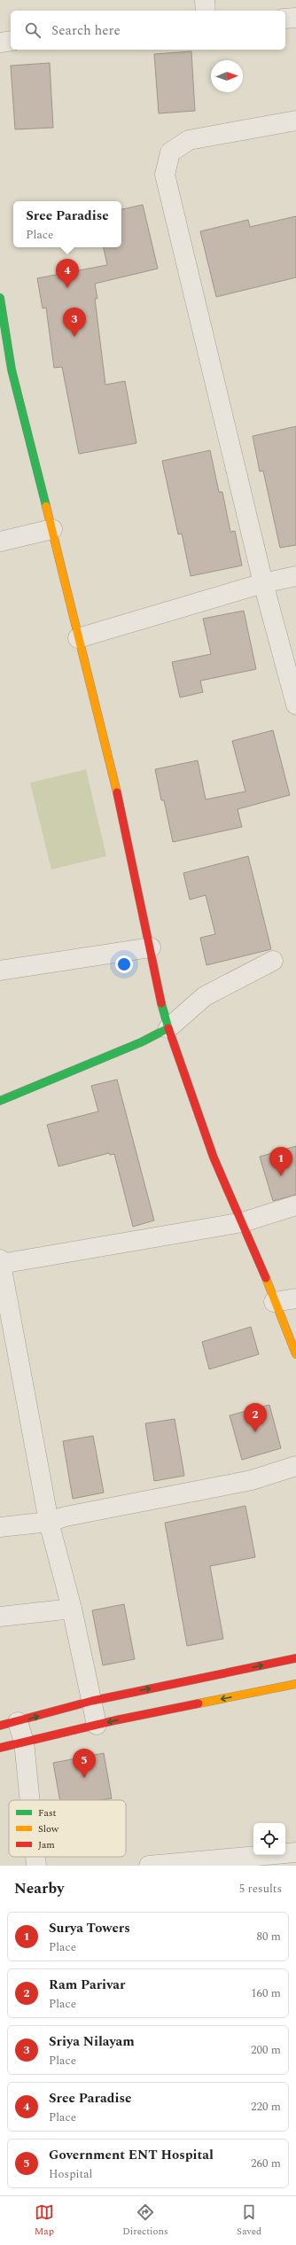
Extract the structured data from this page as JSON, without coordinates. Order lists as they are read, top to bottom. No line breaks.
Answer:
{"legend":["Fast","Slow","Jam"],"north":"right","page":{"search":"Search here","popup":["Sree Paradise","Place"],"pins":["4","3","1","2","5"],"heading":["Nearby","5 results"],"list":[{"mark":"1","name":"Surya Towers","note":"Place","value":"80 m"},{"mark":"2","name":"Ram Parivar","note":"Place","value":"160 m"},{"mark":"3","name":"Sriya Nilayam","note":"Place","value":"200 m"},{"mark":"4","name":"Sree Paradise","note":"Place","value":"220 m"},{"mark":"5","name":"Government ENT Hospital","note":"Hospital","value":"260 m"}],"nav":["Map","Directions","Saved"]}}
